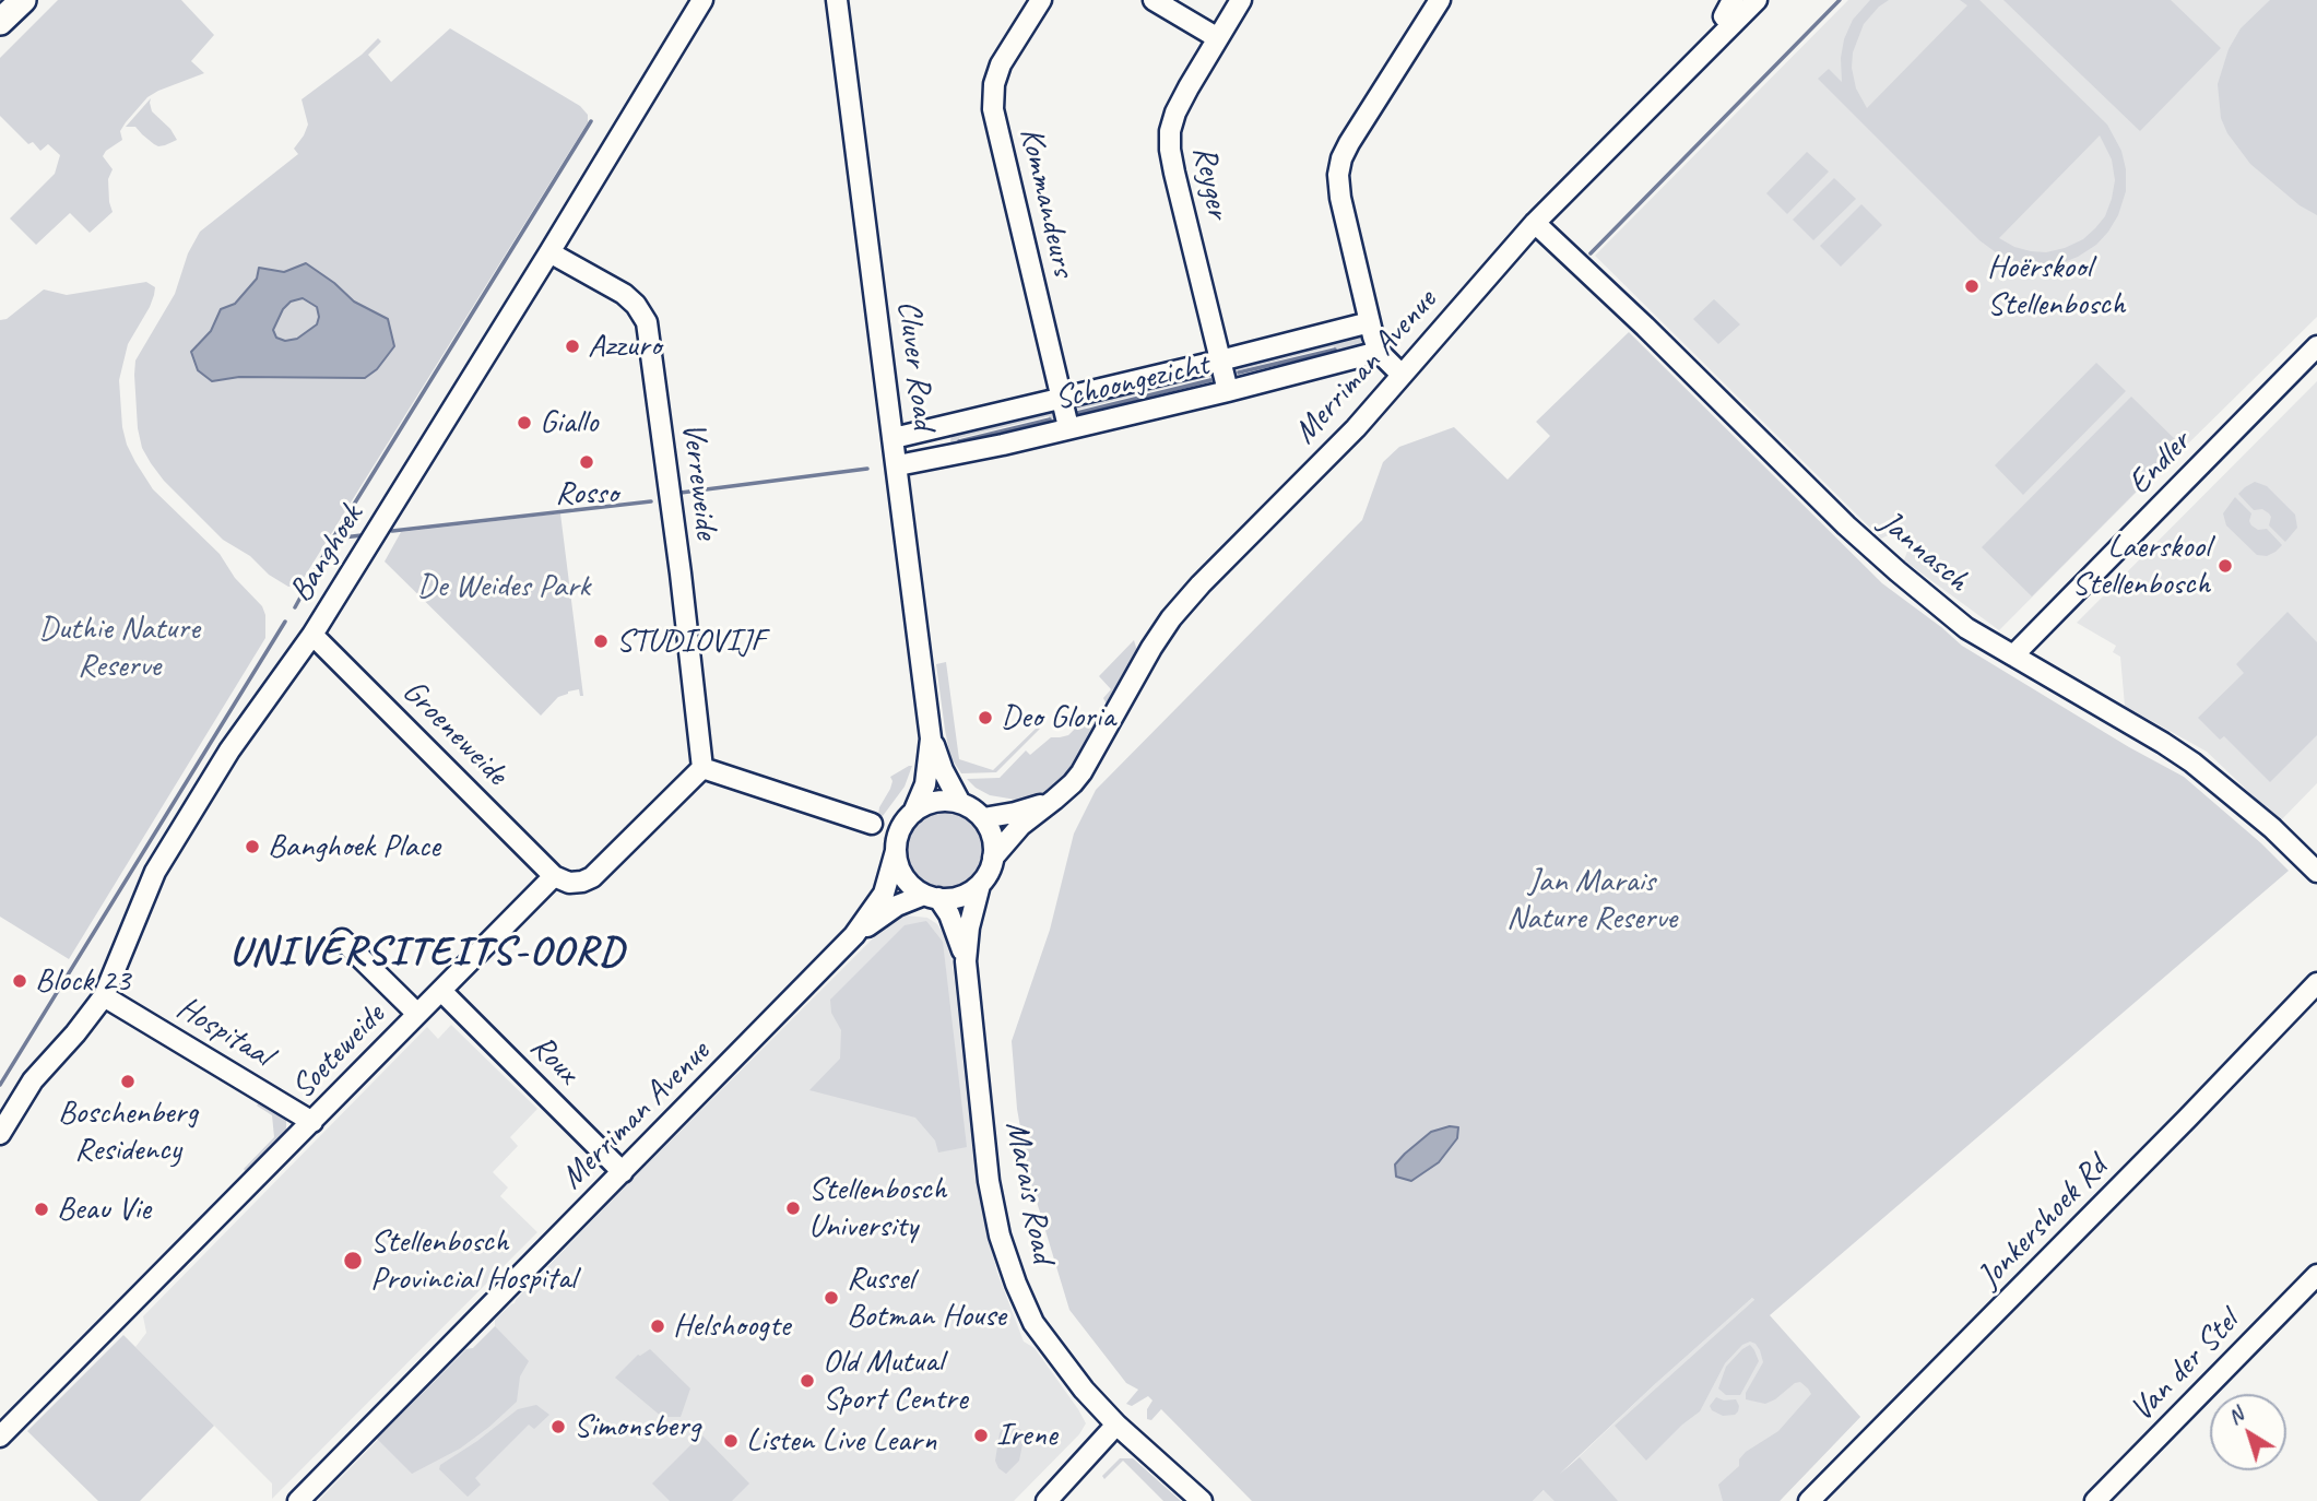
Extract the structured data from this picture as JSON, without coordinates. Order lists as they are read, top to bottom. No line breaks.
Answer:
{"streets":{"street":["Reyger","Kommandeurs","Cluver Road","Merriman Avenue","Schoongezicht","Endler","Verreweide","Jannasch","Banghoek","Groeneweide","Hospitaal","Soeteweide","Roux","Marais Road","Jonkershoek Rd","Van der Stel"]},"crossings":[["Reyger","Schoongezicht"],["Kommandeurs","Schoongezicht"],["Cluver Road","Merriman Avenue"],["Cluver Road","Schoongezicht"],["Cluver Road","Marais Road"],["Merriman Avenue","Jannasch"],["Merriman Avenue","Roux"],["Merriman Avenue","Marais Road"],["Endler","Jannasch"],["Verreweide","Banghoek"],["Banghoek","Groeneweide"],["Banghoek","Hospitaal"],["Groeneweide","Soeteweide"],["Hospitaal","Soeteweide"],["Soeteweide","Roux"]],"districts":["UNIVERSITEITS-OORD"],"parks":["De Weides Park","Duthie Nature Reserve","Jan Marais Nature Reserve"],"places":["Hoërskool Stellenbosch","Azzuro","Giallo","Rosso","Laerskool Stellenbosch","STUDIOVIJF","Deo Gloria","Banghoek Place","Block 23","Boschenberg Residency","Stellenbosch University","Beau Vie","Stellenbosch Provincial Hospital","Russel Botman House","Helshoogte","Old Mutual Sport Centre","Simonsberg","Irene","Listen Live Learn"],"north":"top left"}
